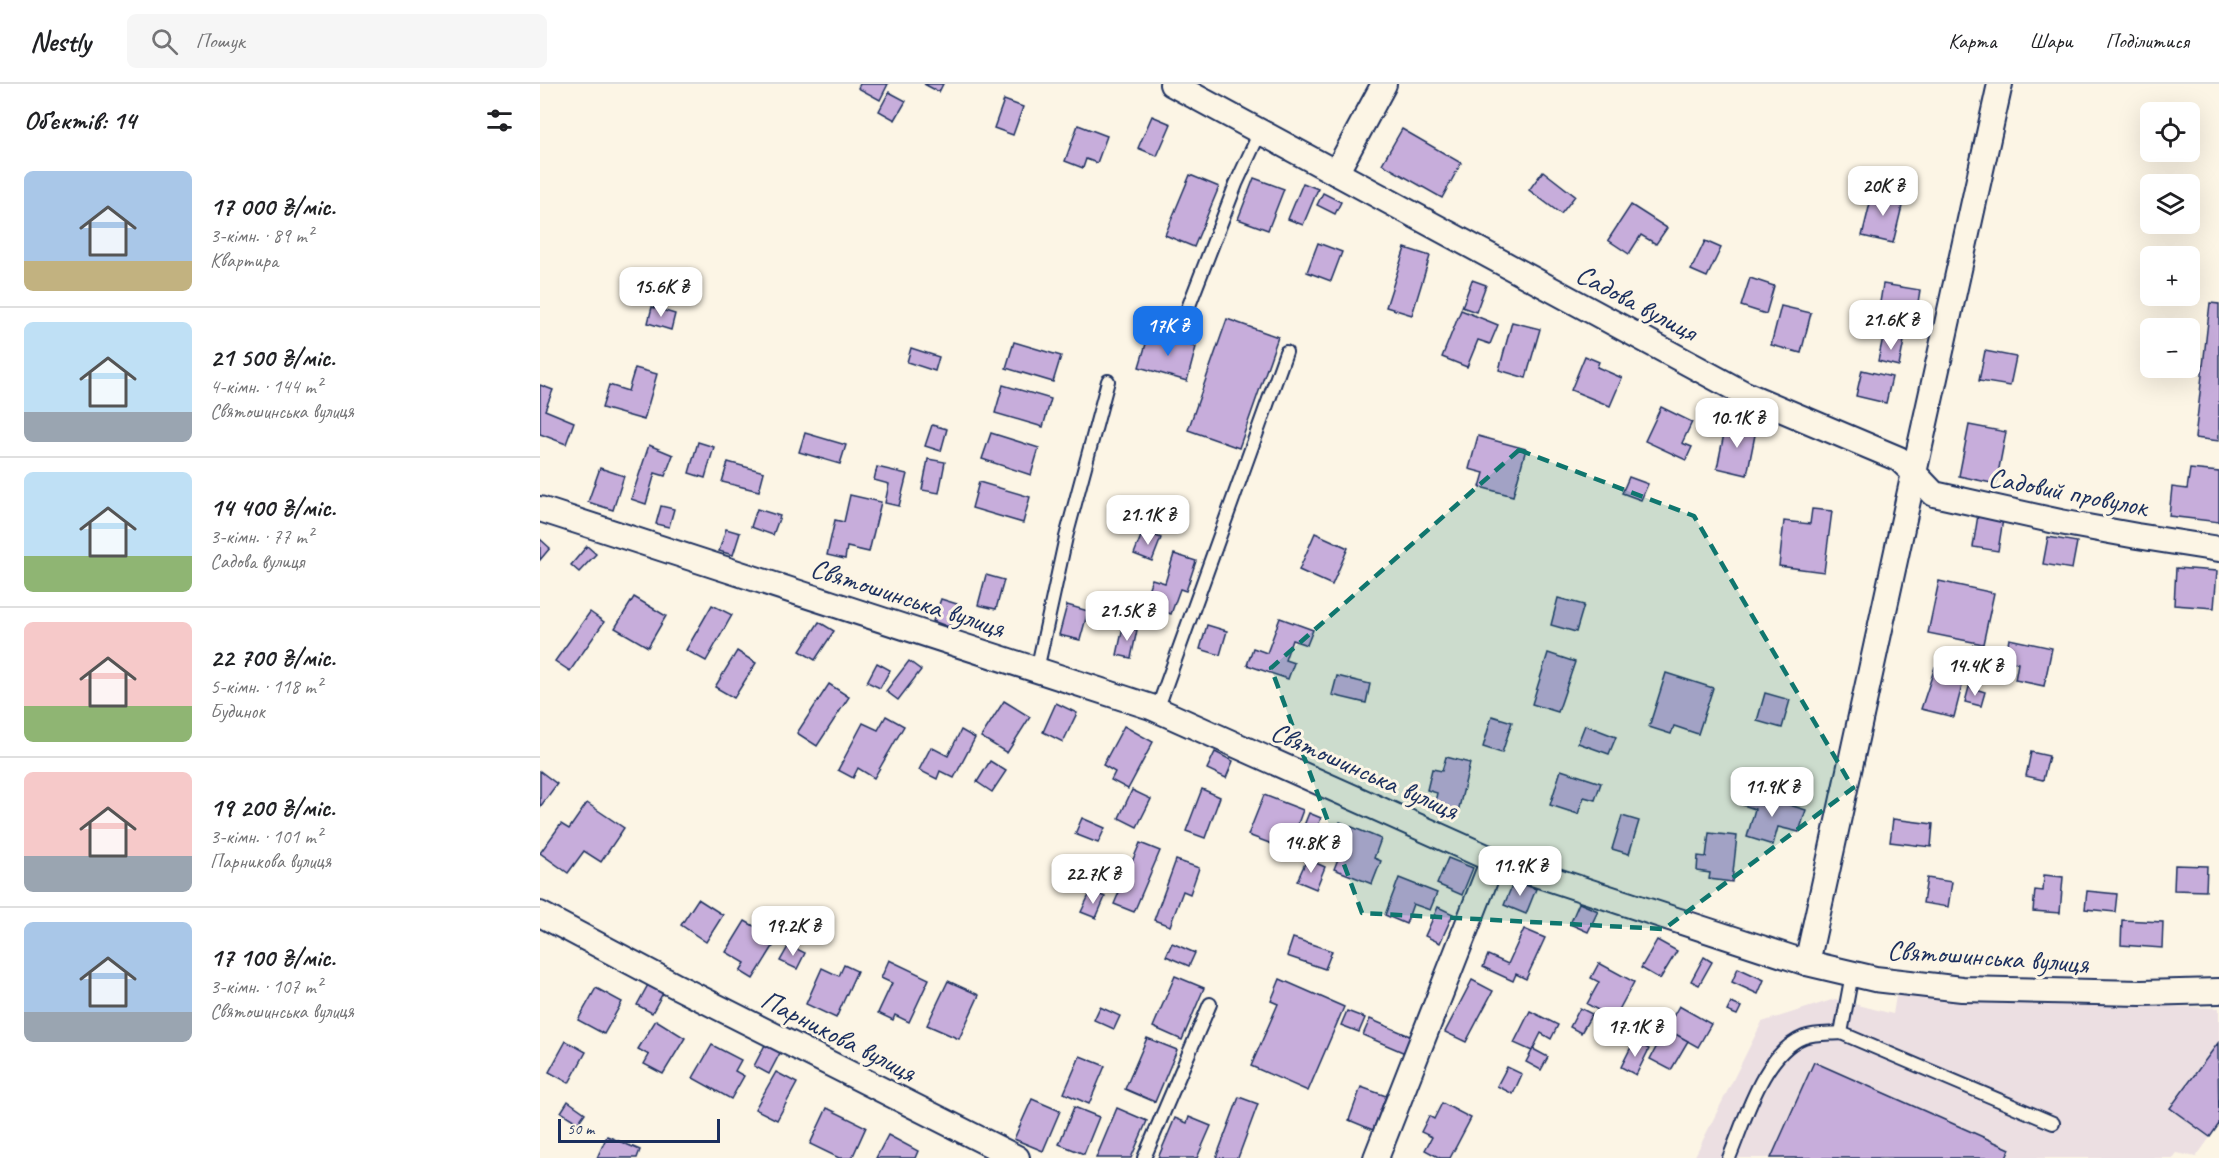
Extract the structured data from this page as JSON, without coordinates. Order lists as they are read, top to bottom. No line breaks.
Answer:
{"streets":{"street":["Садова вулиця","Садовий провулок","Святошинська вулиця","Парникова вулиця"]},"crossings":[["Садова вулиця","Садовий провулок"]],"scale_bar":"50 m","page":{"header":"Nestly","search":"Пошук","nav":["Карта","Шари","Поділитися"],"heading":"Об’єктів: 14","map_buttons":["+","−"],"list":[{"name":"17 000 ₴/міс.","note":"3-кімн. · 89 m² · Квартира"},{"name":"21 500 ₴/міс.","note":"4-кімн. · 144 m² · Святошинська вулиця"},{"name":"14 400 ₴/міс.","note":"3-кімн. · 77 m² · Садова вулиця"},{"name":"22 700 ₴/міс.","note":"5-кімн. · 118 m² · Будинок"},{"name":"19 200 ₴/міс.","note":"3-кімн. · 101 m² · Парникова вулиця"},{"name":"17 100 ₴/міс.","note":"3-кімн. · 107 m² · Святошинська вулиця"}],"price":["20K ₴","15.6K ₴","21.6K ₴","17K ₴","10.1K ₴","21.1K ₴","21.5K ₴","14.4K ₴","11.9K ₴","14.8K ₴","11.9K ₴","22.7K ₴","19.2K ₴","17.1K ₴"],"scale":"50 m"}}
